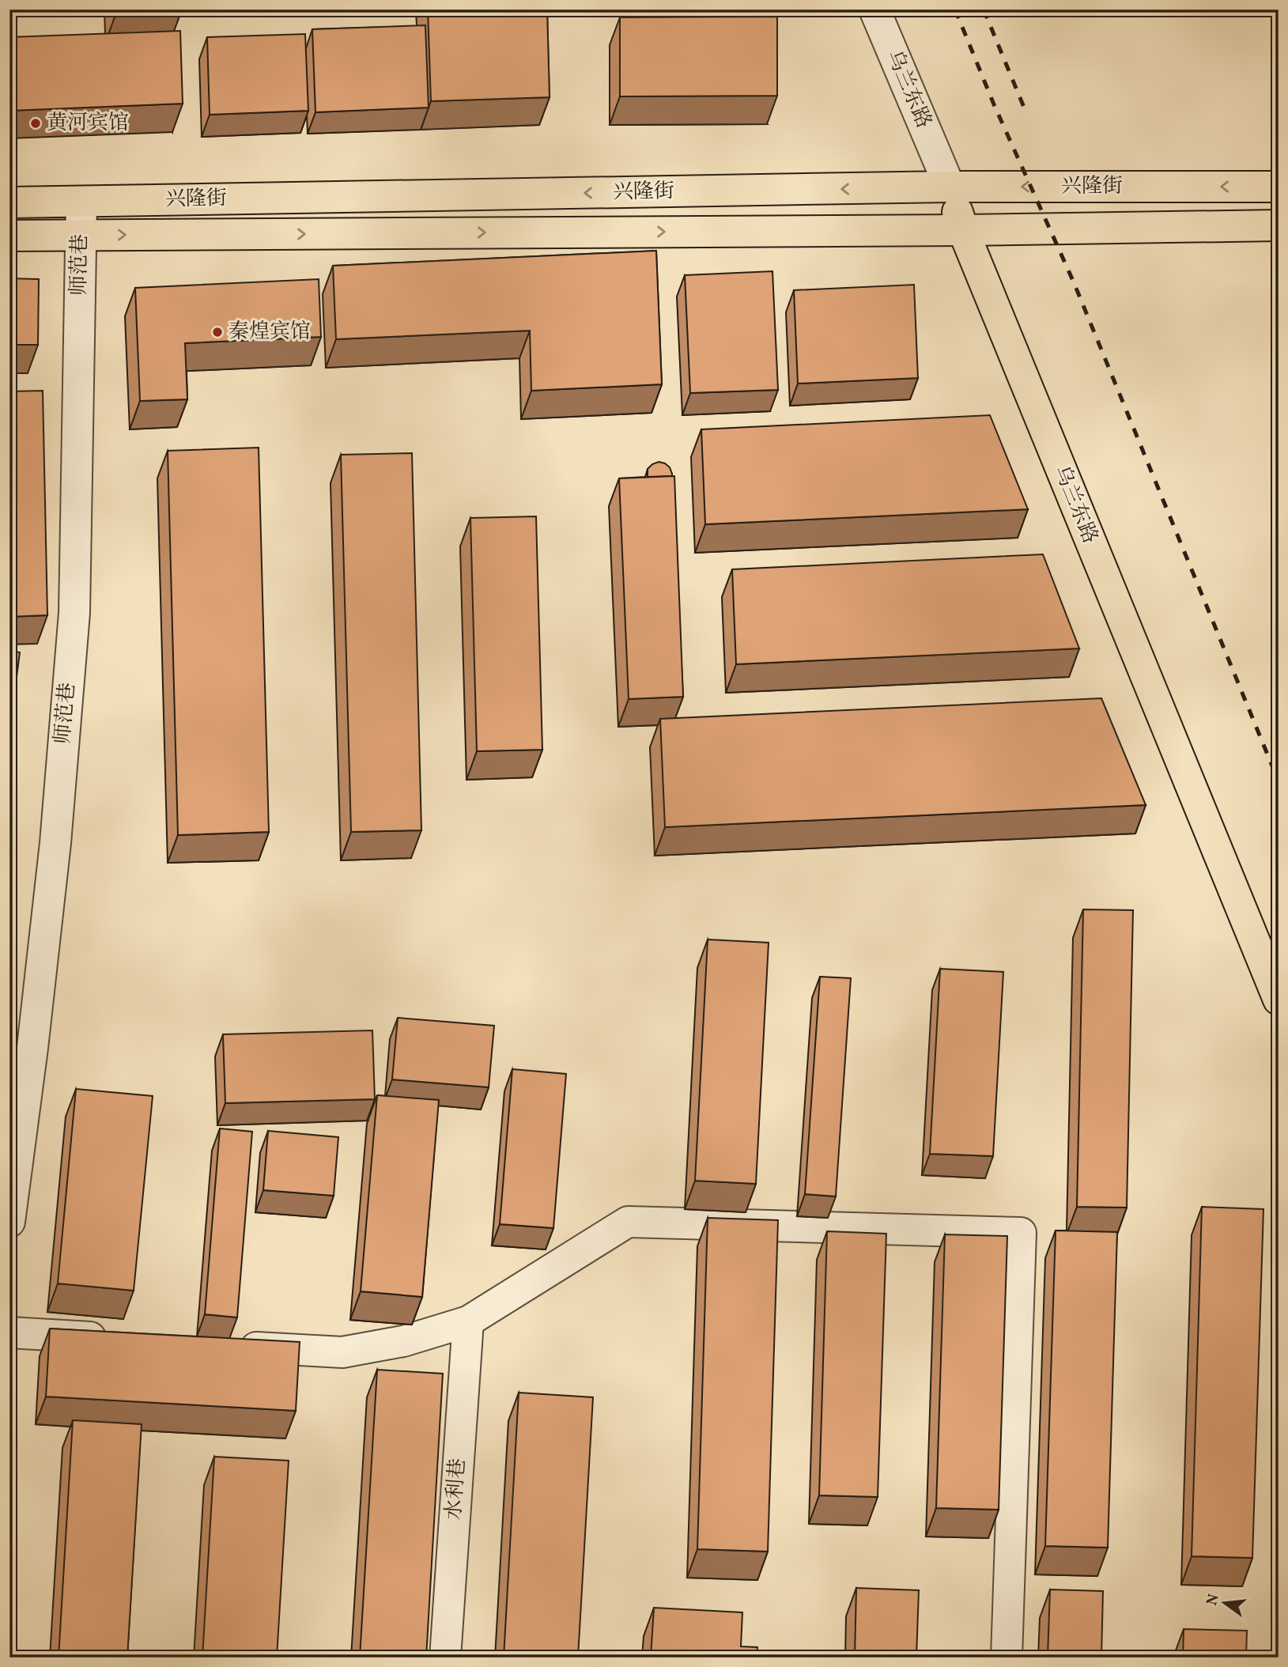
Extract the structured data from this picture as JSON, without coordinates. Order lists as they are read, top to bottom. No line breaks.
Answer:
{"streets":{"main road":["乌兰东路","兴隆街"],"street":["师范巷","水利巷"]},"crossings":[["乌兰东路","兴隆街"],["兴隆街","师范巷"]],"places":["黄河宾馆","秦煌宾馆"],"north":"left"}
